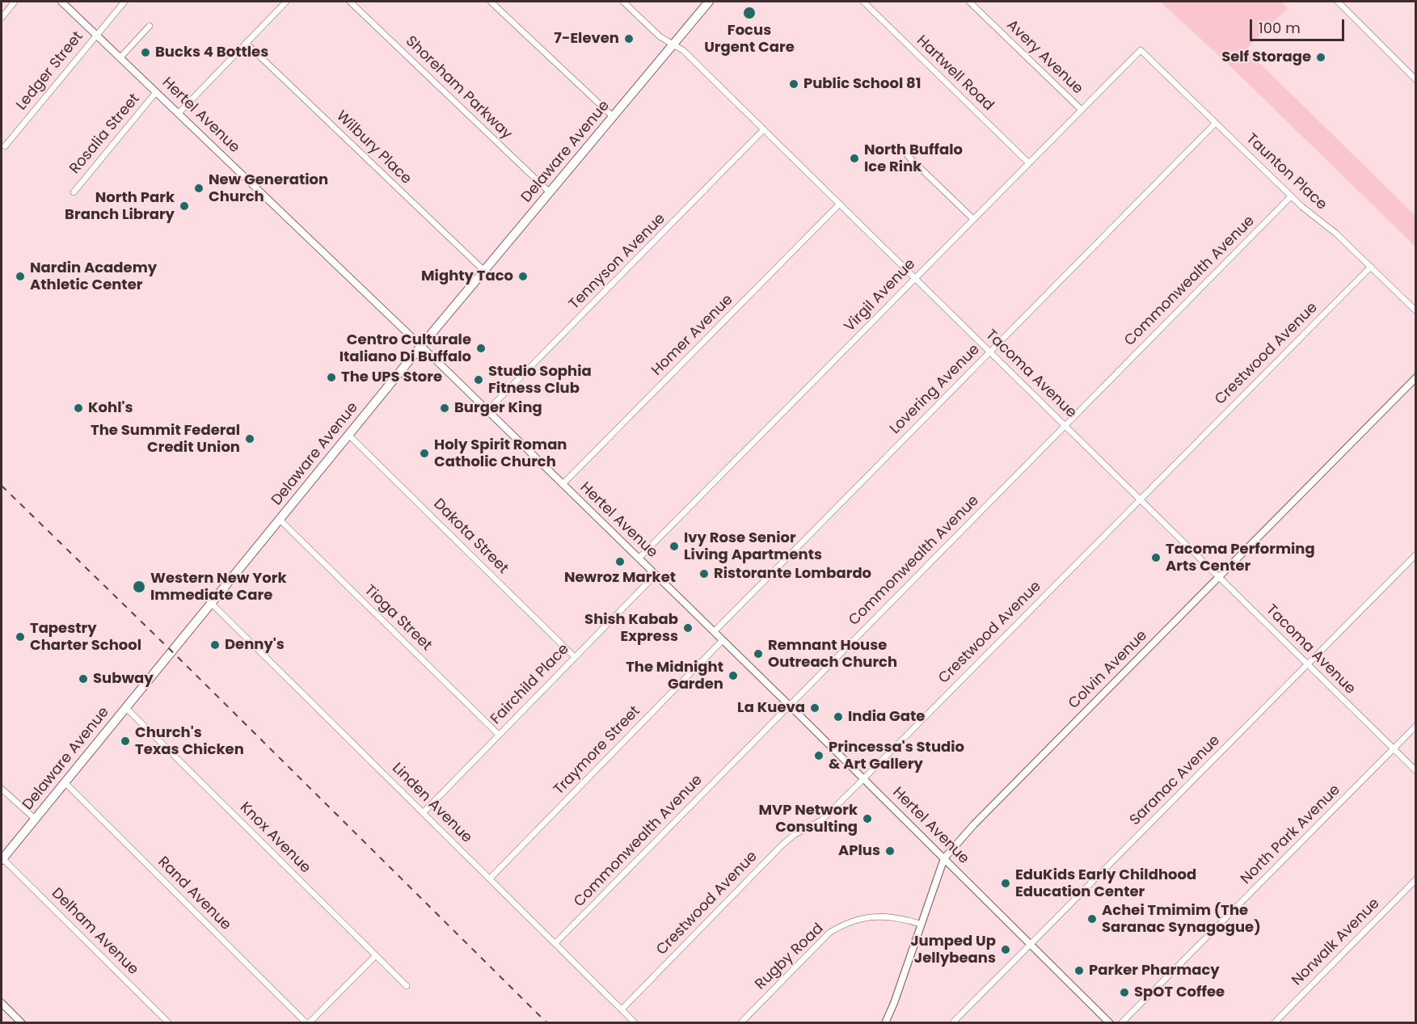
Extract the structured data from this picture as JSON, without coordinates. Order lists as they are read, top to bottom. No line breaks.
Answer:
{"streets":{"main road":["Delaware Avenue"],"street":["Avery Avenue","Ledger Street","Hartwell Road","Shoreham Parkway","Hertel Avenue","Rosalia Street","Wilbury Place","Taunton Place","Tennyson Avenue","Commonwealth Avenue","Virgil Avenue","Homer Avenue","Crestwood Avenue","Tacoma Avenue","Lovering Avenue","Dakota Street","Tioga Street","Colvin Avenue","Fairchild Place","Traymore Street","Saranac Avenue","Linden Avenue","North Park Avenue","Knox Avenue","Rand Avenue","Delham Avenue","Norwalk Avenue","Rugby Road"]},"crossings":[["Avery Avenue","Virgil Avenue"],["Ledger Street","Hertel Avenue"],["Hartwell Road","Virgil Avenue"],["Shoreham Parkway","Delaware Avenue"],["Hertel Avenue","Rosalia Street"],["Hertel Avenue","Delaware Avenue"],["Hertel Avenue","Tennyson Avenue"],["Hertel Avenue","Commonwealth Avenue"],["Hertel Avenue","Virgil Avenue"],["Hertel Avenue","Homer Avenue"],["Hertel Avenue","Crestwood Avenue"],["Hertel Avenue","Lovering Avenue"],["Hertel Avenue","Colvin Avenue"],["Hertel Avenue","Fairchild Place"],["Hertel Avenue","Traymore Street"],["Hertel Avenue","Saranac Avenue"],["Wilbury Place","Delaware Avenue"],["Delaware Avenue","Tacoma Avenue"],["Delaware Avenue","Dakota Street"],["Delaware Avenue","Tioga Street"],["Delaware Avenue","Linden Avenue"],["Delaware Avenue","Knox Avenue"],["Delaware Avenue","Rand Avenue"],["Delaware Avenue","Delham Avenue"],["Taunton Place","Commonwealth Avenue"],["Taunton Place","Virgil Avenue"],["Taunton Place","Crestwood Avenue"],["Taunton Place","Lovering Avenue"],["Tennyson Avenue","Tacoma Avenue"],["Commonwealth Avenue","Tacoma Avenue"],["Commonwealth Avenue","Linden Avenue"],["Virgil Avenue","Tacoma Avenue"],["Homer Avenue","Tacoma Avenue"],["Crestwood Avenue","Tacoma Avenue"],["Crestwood Avenue","Linden Avenue"],["Tacoma Avenue","Lovering Avenue"],["Tacoma Avenue","Colvin Avenue"],["Tacoma Avenue","Saranac Avenue"],["Tacoma Avenue","North Park Avenue"],["Dakota Street","Fairchild Place"],["Tioga Street","Fairchild Place"],["Colvin Avenue","Rugby Road"],["Fairchild Place","Linden Avenue"],["Traymore Street","Linden Avenue"]],"places":["Focus Urgent Care","7-Eleven","Bucks 4 Bottles","Self Storage","Public School 81","North Buffalo Ice Rink","New Generation Church","North Park Branch Library","Nardin Academy Athletic Center","Mighty Taco","Centro Culturale Italiano Di Buffalo","The UPS Store","Studio Sophia Fitness Club","Kohl's","Burger King","The Summit Federal Credit Union","Holy Spirit Roman Catholic Church","Ivy Rose Senior Living Apartments","Tacoma Performing Arts Center","Newroz Market","Ristorante Lombardo","Western New York Immediate Care","Shish Kabab Express","Tapestry Charter School","Denny's","Remnant House Outreach Church","The Midnight Garden","Subway","La Kueva","India Gate","Church's Texas Chicken","Princessa's Studio & Art Gallery","MVP Network Consulting","APlus","EduKids Early Childhood Education Center","Achei Tmimim (The Saranac Synagogue)","Jumped Up Jellybeans","Parker Pharmacy","SpOT Coffee"],"scale_bar":"100 m"}
